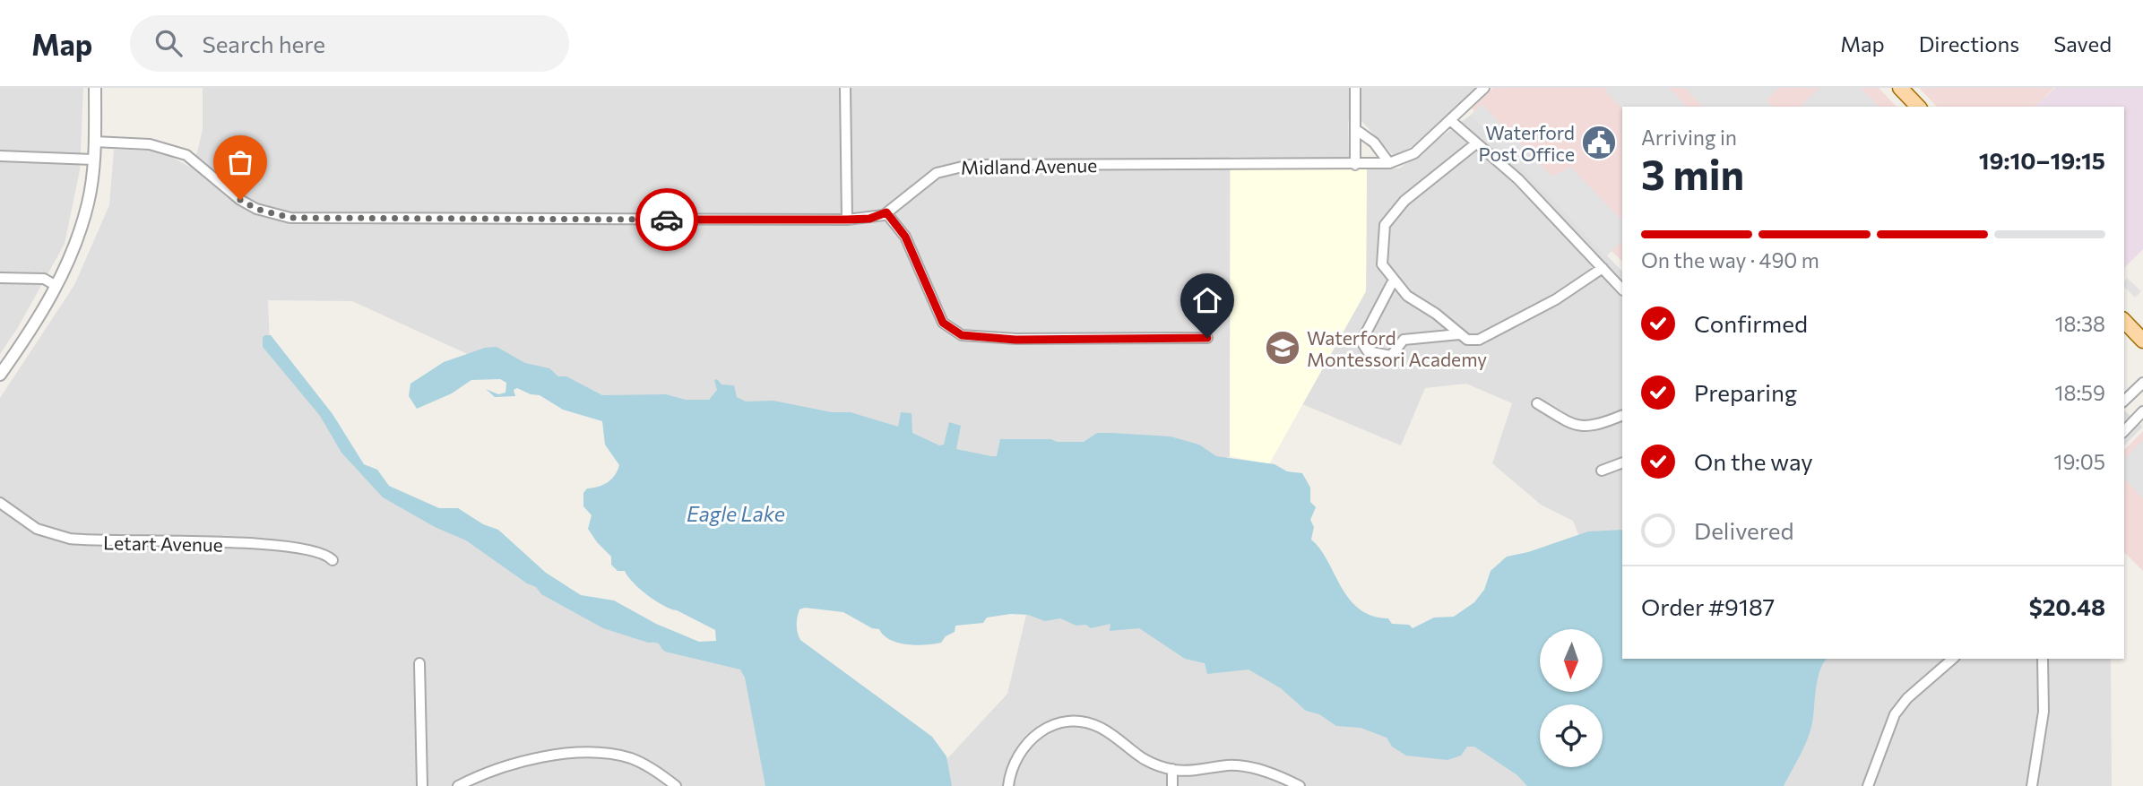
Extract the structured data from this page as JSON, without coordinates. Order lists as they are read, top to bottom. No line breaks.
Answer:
{"streets":{"street":["Midland Avenue","Letart Avenue"]},"water":["Eagle Lake"],"places":{"public building":["Waterford Post Office"],"school or university":["Waterford Montessori Academy"]},"north":"bottom","page":{"header":"Map","search":"Search here","nav":["Map","Directions","Saved"],"heading":["3 min","Arriving in","19:10–19:15"],"panel":["Order #9187","$20.48"],"bar":"On the way · 490 m","list":[["Confirmed","18:38"],["Preparing","18:59"],["On the way","19:05"],"Delivered"]}}
